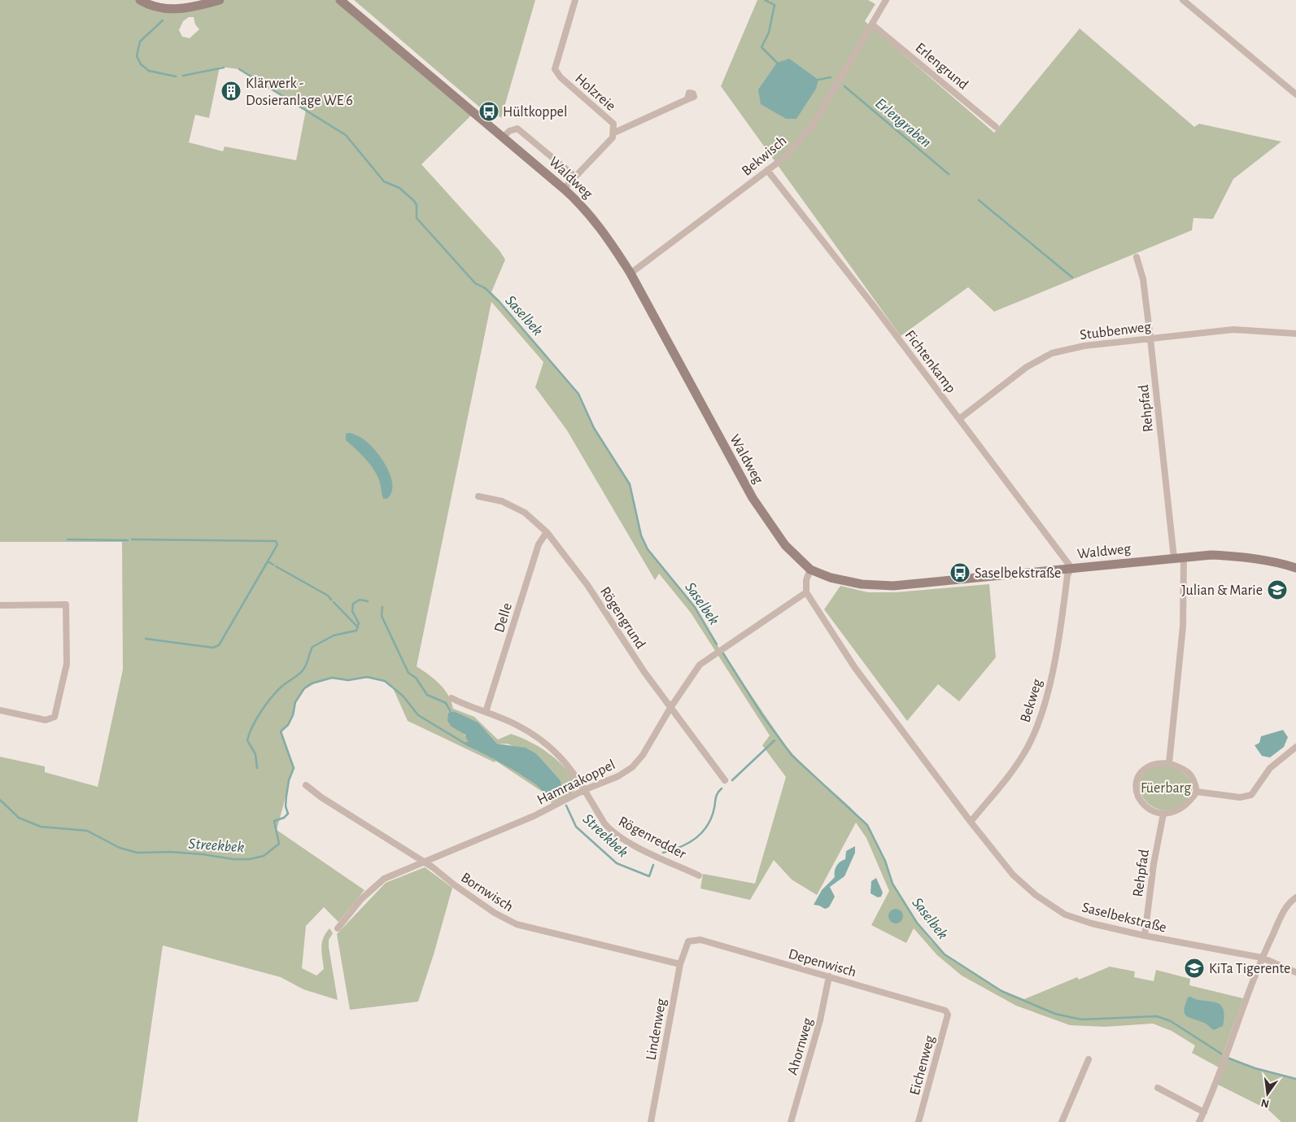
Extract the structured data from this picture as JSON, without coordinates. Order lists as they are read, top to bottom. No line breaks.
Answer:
{"streets":{"main road":["Waldweg"],"street":["Erlengrund","Holzreie","Bekwisch","Stubbenweg","Fichtenkamp","Rehpfad","Delle","Rögengrund","Bekweg","Hamraakoppel","Rögenredder","Bornwisch","Saselbekstraße","Depenwisch","Lindenweg","Ahornweg","Eichenweg"]},"crossings":[["Erlengrund","Bekwisch"],["Bekwisch","Waldweg"],["Bekwisch","Fichtenkamp"],["Waldweg","Fichtenkamp"],["Waldweg","Rehpfad"],["Waldweg","Bekweg"],["Stubbenweg","Fichtenkamp"],["Stubbenweg","Rehpfad"],["Fichtenkamp","Bekweg"],["Rehpfad","Saselbekstraße"],["Delle","Rögengrund"],["Delle","Rögenredder"],["Rögengrund","Hamraakoppel"],["Bekweg","Saselbekstraße"],["Hamraakoppel","Rögenredder"],["Hamraakoppel","Bornwisch"],["Hamraakoppel","Saselbekstraße"],["Bornwisch","Lindenweg"],["Depenwisch","Lindenweg"],["Depenwisch","Ahornweg"],["Depenwisch","Eichenweg"]],"water":["Erlengraben","Saselbek","Streekbek"],"parks":["Füerbarg"],"places":{"building":["Klärwerk - Dosieranlage WE 6"],"bus stop":["Hültkoppel","Saselbekstraße"],"school or university":["Julian & Marie","KiTa Tigerente"]},"north":"bottom"}
